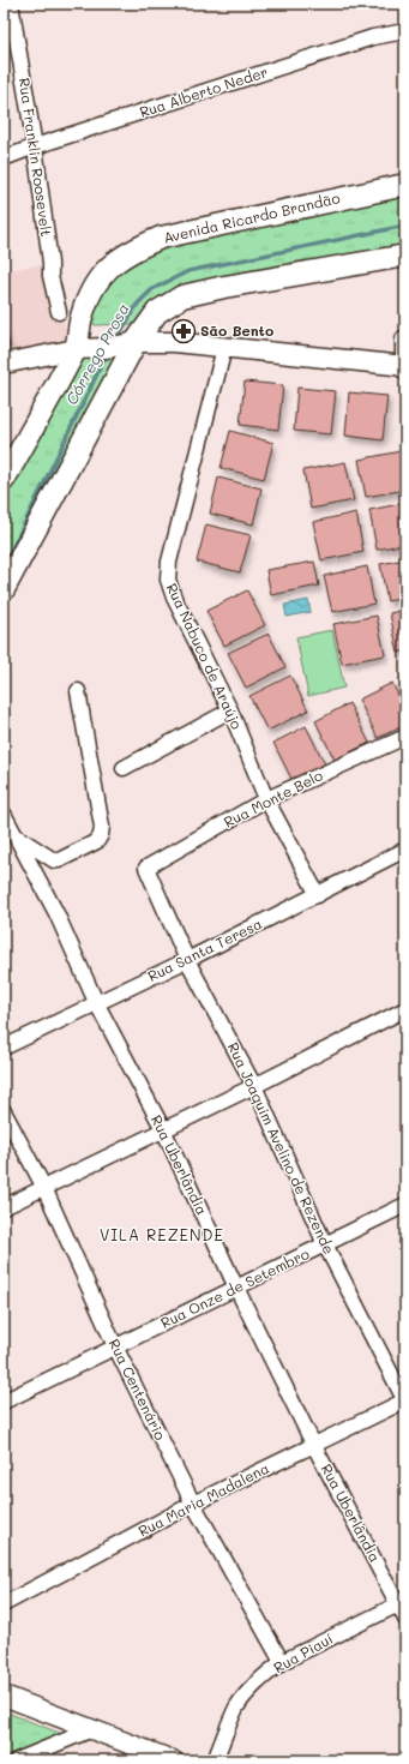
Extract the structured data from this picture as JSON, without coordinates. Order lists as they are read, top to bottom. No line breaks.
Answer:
{"streets":{"main road":["Avenida Ricardo Brandão"],"street":["Rua Alberto Neder","Rua Franklin Roosevelt","Rua Nabuco de Araújo","Rua Monte Belo","Rua Santa Teresa","Rua Joaquim Avelino de Rezende","Rua Uberlândia","Rua Onze de Setembro","Rua Centenário","Rua Maria Madalena","Rua Piauí"]},"crossings":[["Rua Alberto Neder","Rua Franklin Roosevelt"],["Rua Nabuco de Araújo","Rua Monte Belo"],["Rua Nabuco de Araújo","Rua Santa Teresa"],["Rua Monte Belo","Rua Joaquim Avelino de Rezende"],["Rua Santa Teresa","Rua Joaquim Avelino de Rezende"],["Rua Santa Teresa","Rua Uberlândia"],["Rua Joaquim Avelino de Rezende","Rua Onze de Setembro"],["Rua Joaquim Avelino de Rezende","Rua Maria Madalena"],["Rua Uberlândia","Rua Onze de Setembro"],["Rua Uberlândia","Rua Maria Madalena"],["Rua Uberlândia","Rua Piauí"],["Rua Onze de Setembro","Rua Centenário"],["Rua Centenário","Rua Maria Madalena"],["Rua Centenário","Rua Piauí"]],"districts":["VILA REZENDE"],"water":["Córrego Prosa"],"places":{"pharmacy":["São Bento"]}}
